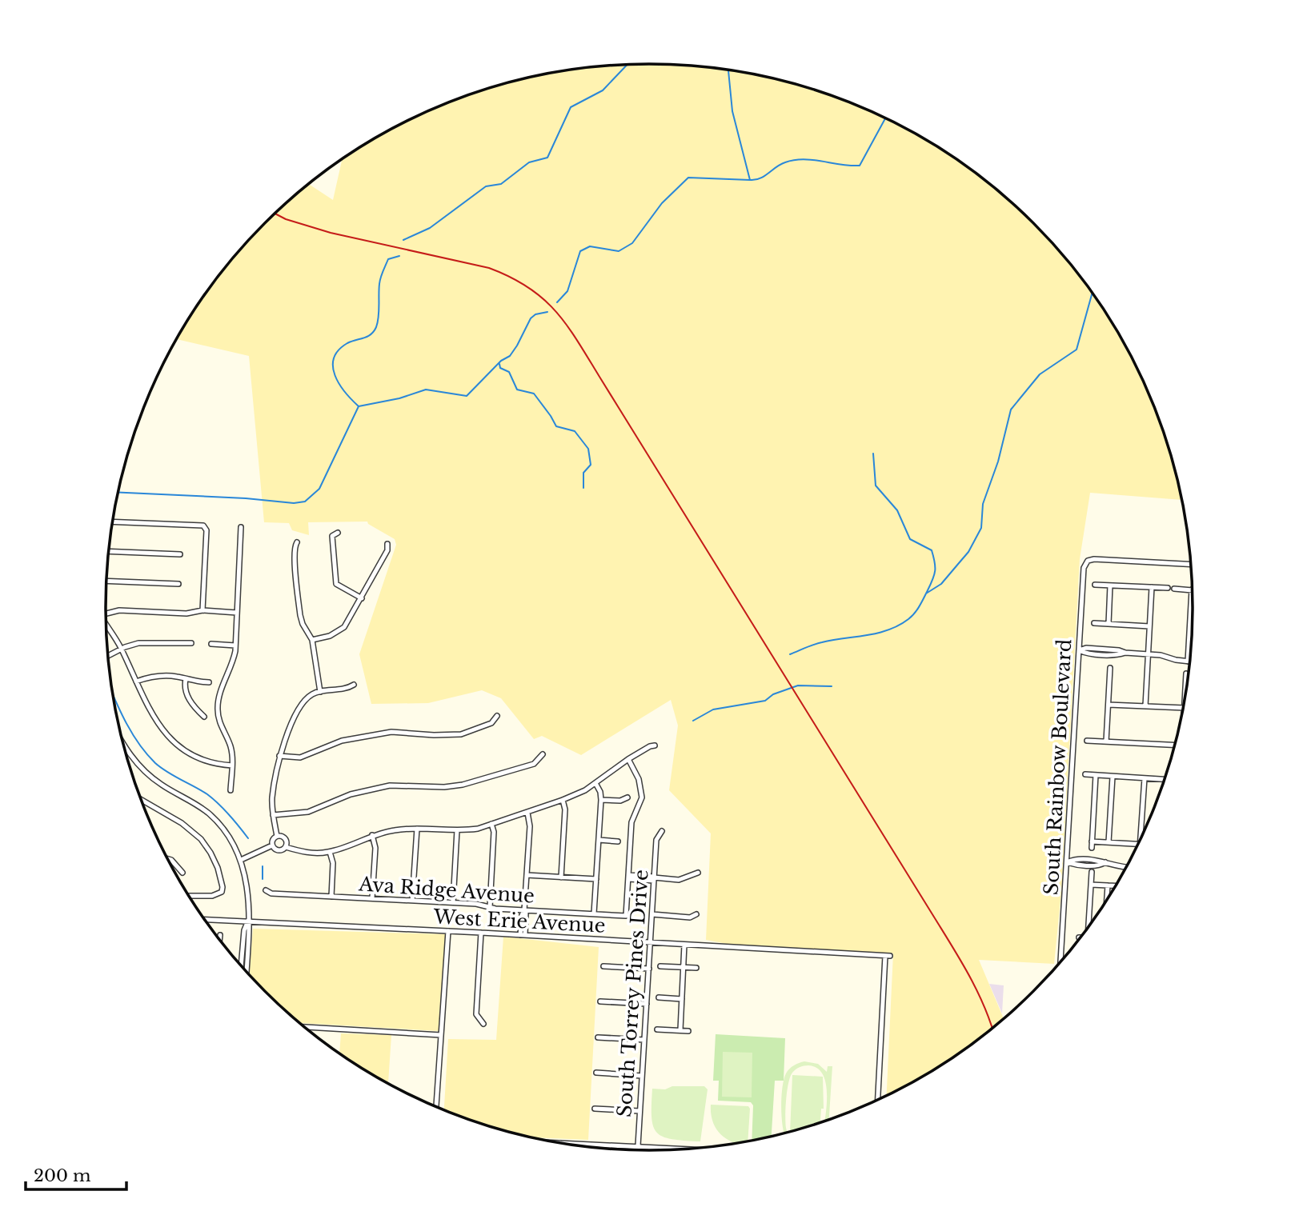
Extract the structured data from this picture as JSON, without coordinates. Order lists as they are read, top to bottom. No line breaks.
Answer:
{"streets":{"street":["South Rainbow Boulevard","Ava Ridge Avenue","West Erie Avenue","South Torrey Pines Drive"]},"crossings":[["West Erie Avenue","South Torrey Pines Drive"]],"scale_bar":"200 m"}
